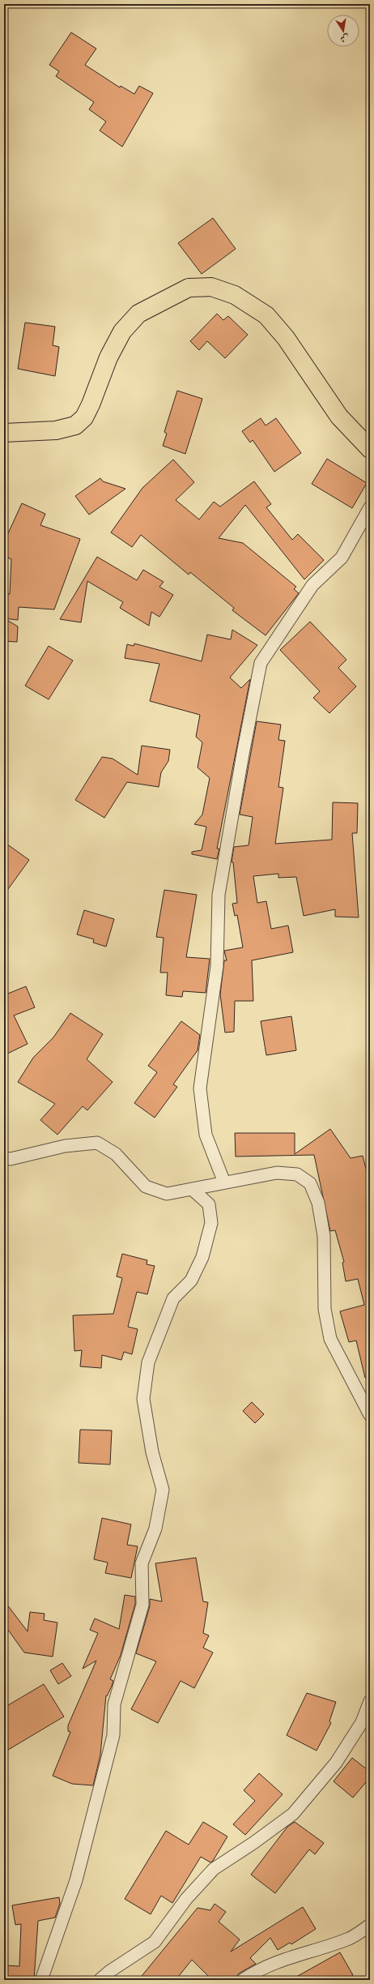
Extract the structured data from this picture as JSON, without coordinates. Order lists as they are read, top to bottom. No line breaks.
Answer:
{"north":"bottom"}
